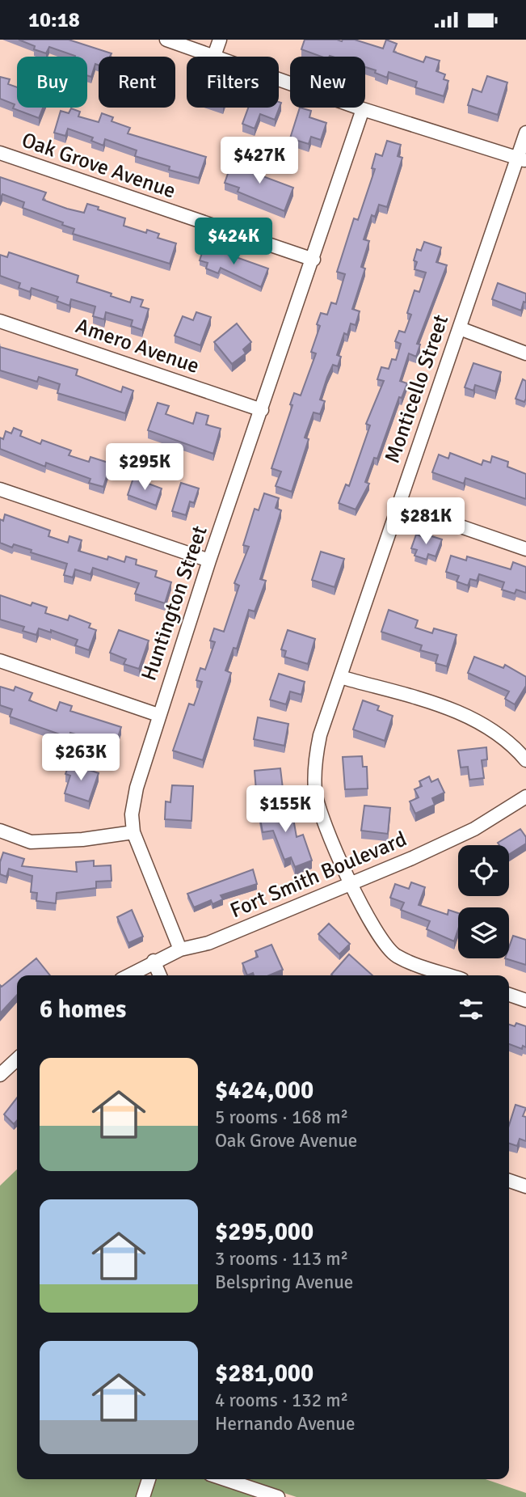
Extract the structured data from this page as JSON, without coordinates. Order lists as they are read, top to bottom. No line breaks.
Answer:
{"streets":{"street":["Oak Grove Avenue","Amero Avenue","Monticello Street","Huntington Street","Fort Smith Boulevard"]},"crossings":[["Oak Grove Avenue","Huntington Street"],["Amero Avenue","Huntington Street"],["Monticello Street","Fort Smith Boulevard"],["Huntington Street","Fort Smith Boulevard"]],"page":{"status":"10:18","chip":["Buy","Rent","Filters","New"],"price":["$427K","$424K","$295K","$281K","$263K","$155K"],"heading":"6 homes","list":[{"name":"$424,000","note":"5 rooms · 168 m² · Oak Grove Avenue"},{"name":"$295,000","note":"3 rooms · 113 m² · Belspring Avenue"},{"name":"$281,000","note":"4 rooms · 132 m² · Hernando Avenue"}]}}
